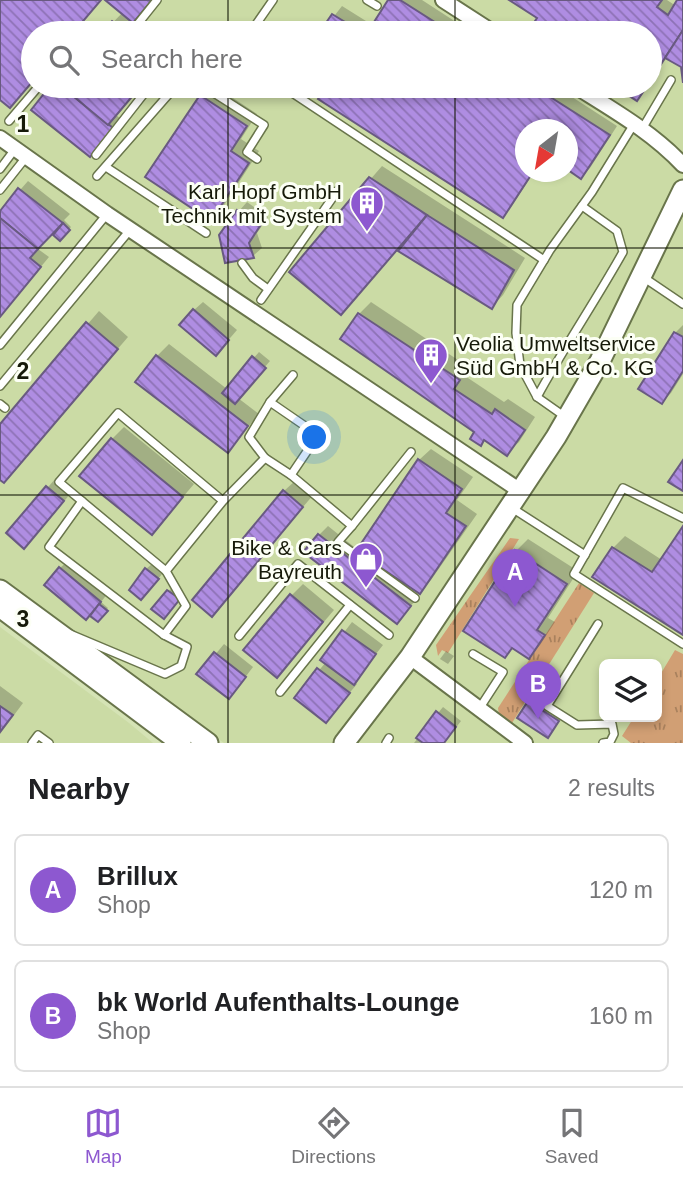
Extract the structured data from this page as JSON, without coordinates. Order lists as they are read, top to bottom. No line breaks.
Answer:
{"places":{"building":["Karl Hopf GmbH Technik mit System","Veolia Umweltservice Süd GmbH & Co. KG"],"shop":["Bike & Cars Bayreuth"]},"north":"bottom left","page":{"search":"Search here","pins":["A","B"],"heading":["Nearby","2 results"],"list":[{"mark":"A","name":"Brillux","note":"Shop","value":"120 m"},{"mark":"B","name":"bk World Aufenthalts-Lounge","note":"Shop","value":"160 m"}],"nav":["Map","Directions","Saved"]},"grid":{"rows":["1","2","3"]}}
